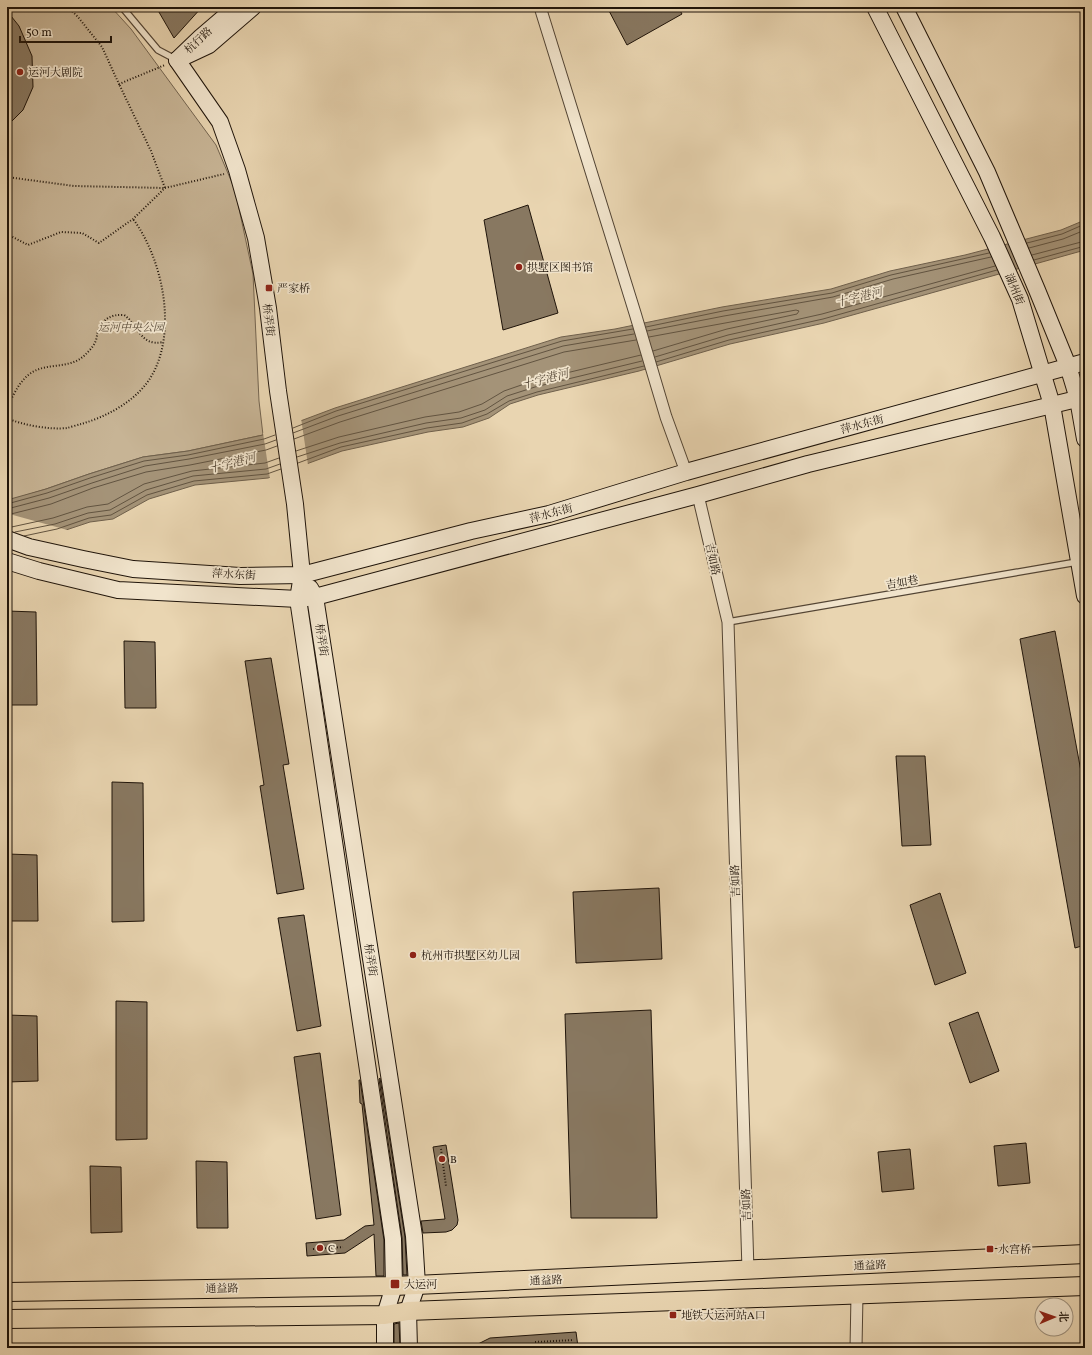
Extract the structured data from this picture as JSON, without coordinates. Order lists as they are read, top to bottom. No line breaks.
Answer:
{"streets":{"main road":["杭行路","湖州街","桥弄街","萍水东街","通益路"],"street":["吉如路"],"lane":["吉如巷"]},"crossings":[["杭行路","桥弄街"],["湖州街","萍水东街"],["湖州街","吉如巷"],["桥弄街","萍水东街"],["桥弄街","通益路"],["萍水东街","吉如路"],["吉如路","吉如巷"],["吉如路","通益路"]],"water":["十字港河"],"parks":["运河中央公园"],"places":{"other":["运河大剧院","拱墅区图书馆","杭州市拱墅区幼儿园","B","C"],"transit":["严家桥","水宫桥","大运河","地铁大运河站A口"]},"scale_bar":"50 m","north":"right"}
